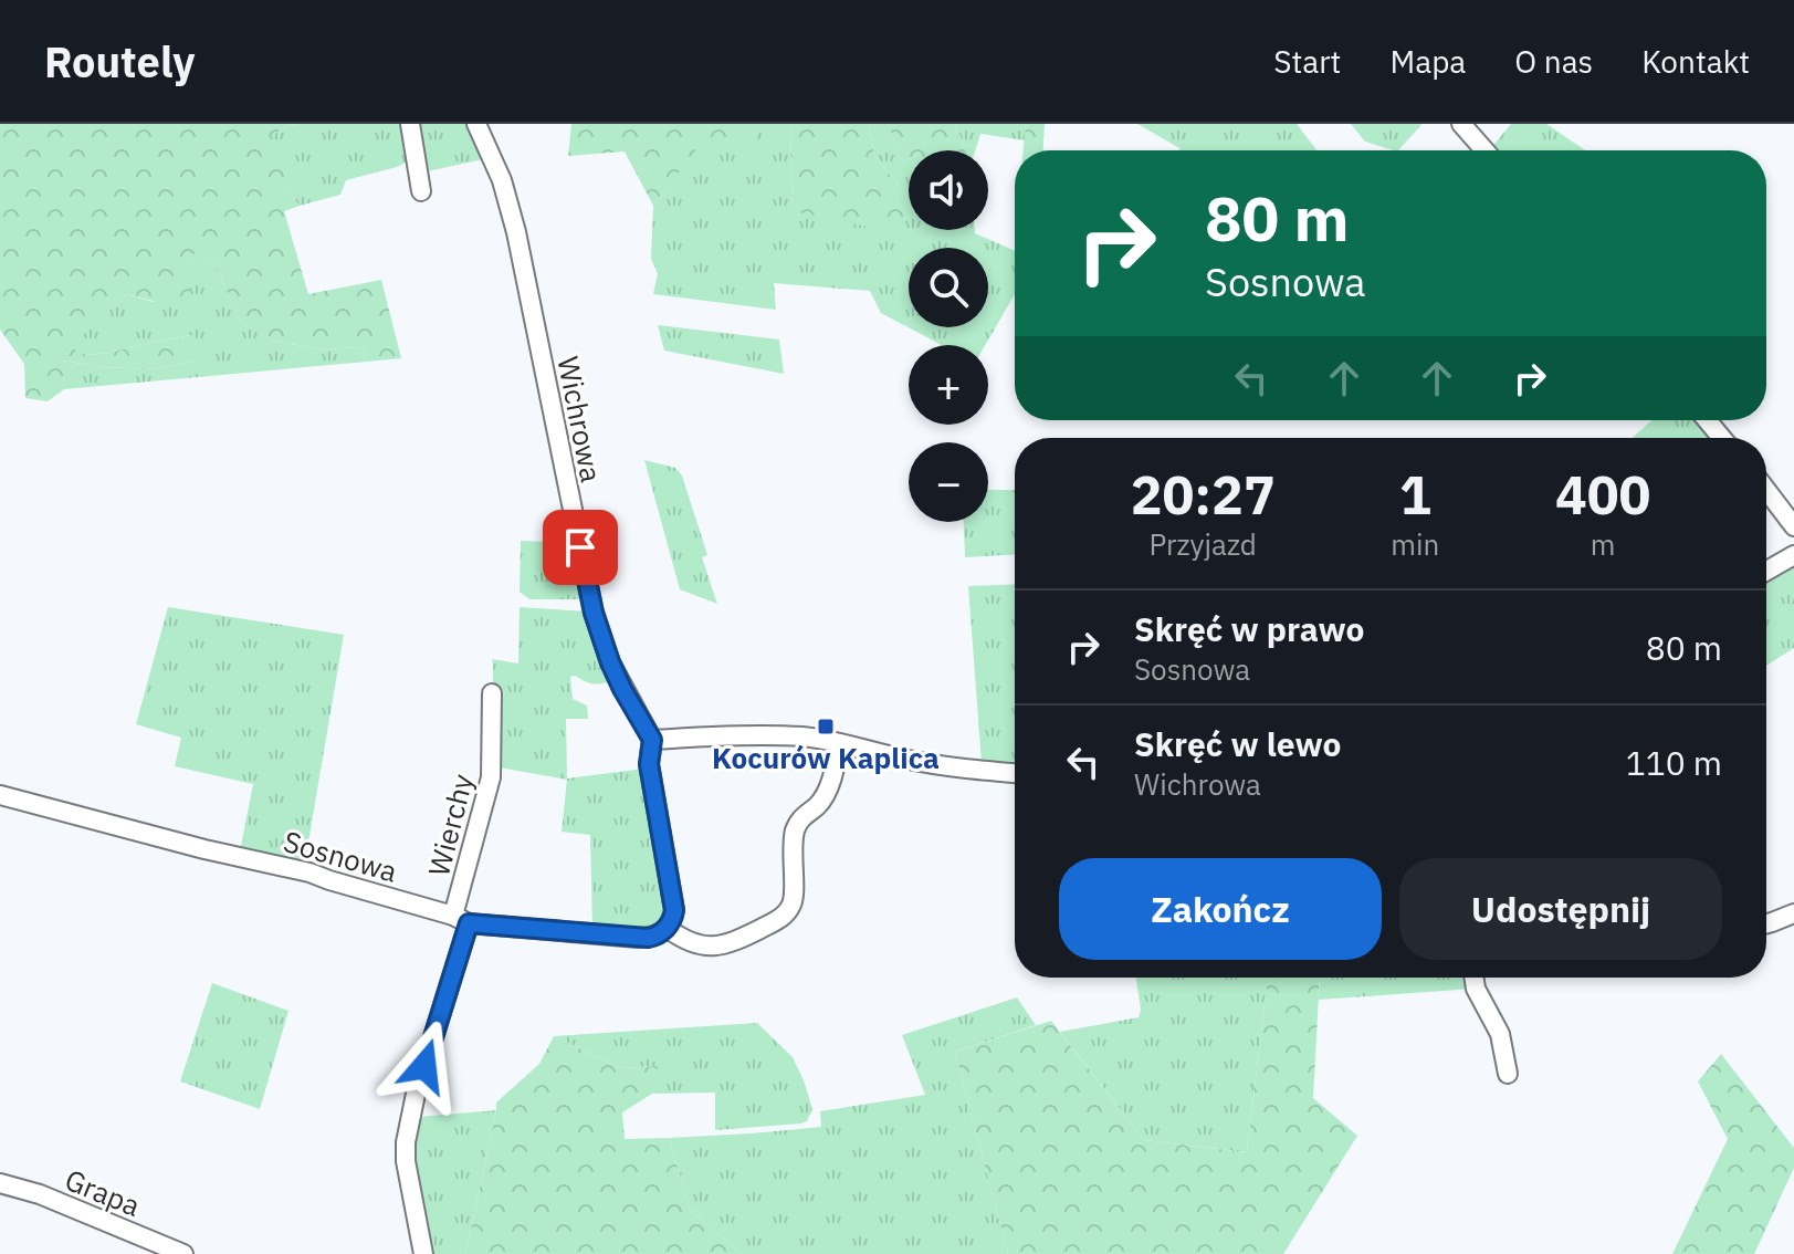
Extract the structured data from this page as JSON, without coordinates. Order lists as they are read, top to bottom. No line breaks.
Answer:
{"streets":{"street":["Wichrowa","Wierchy","Sosnowa","Grapa"]},"crossings":[["Wierchy","Sosnowa"]],"places":{"transit":["Kocurów Kaplica"]},"page":{"header":"Routely","nav":["Start","Mapa","O nas","Kontakt"],"map_buttons":["+","−"],"turn":["80 m","Sosnowa"],"eta":["20:27","Przyjazd","1","min","400","m"],"list":[{"name":"Skręć w prawo","note":"Sosnowa","value":"80 m"},{"name":"Skręć w lewo","note":"Wichrowa","value":"110 m"}],"buttons":["Zakończ","Udostępnij"]}}
